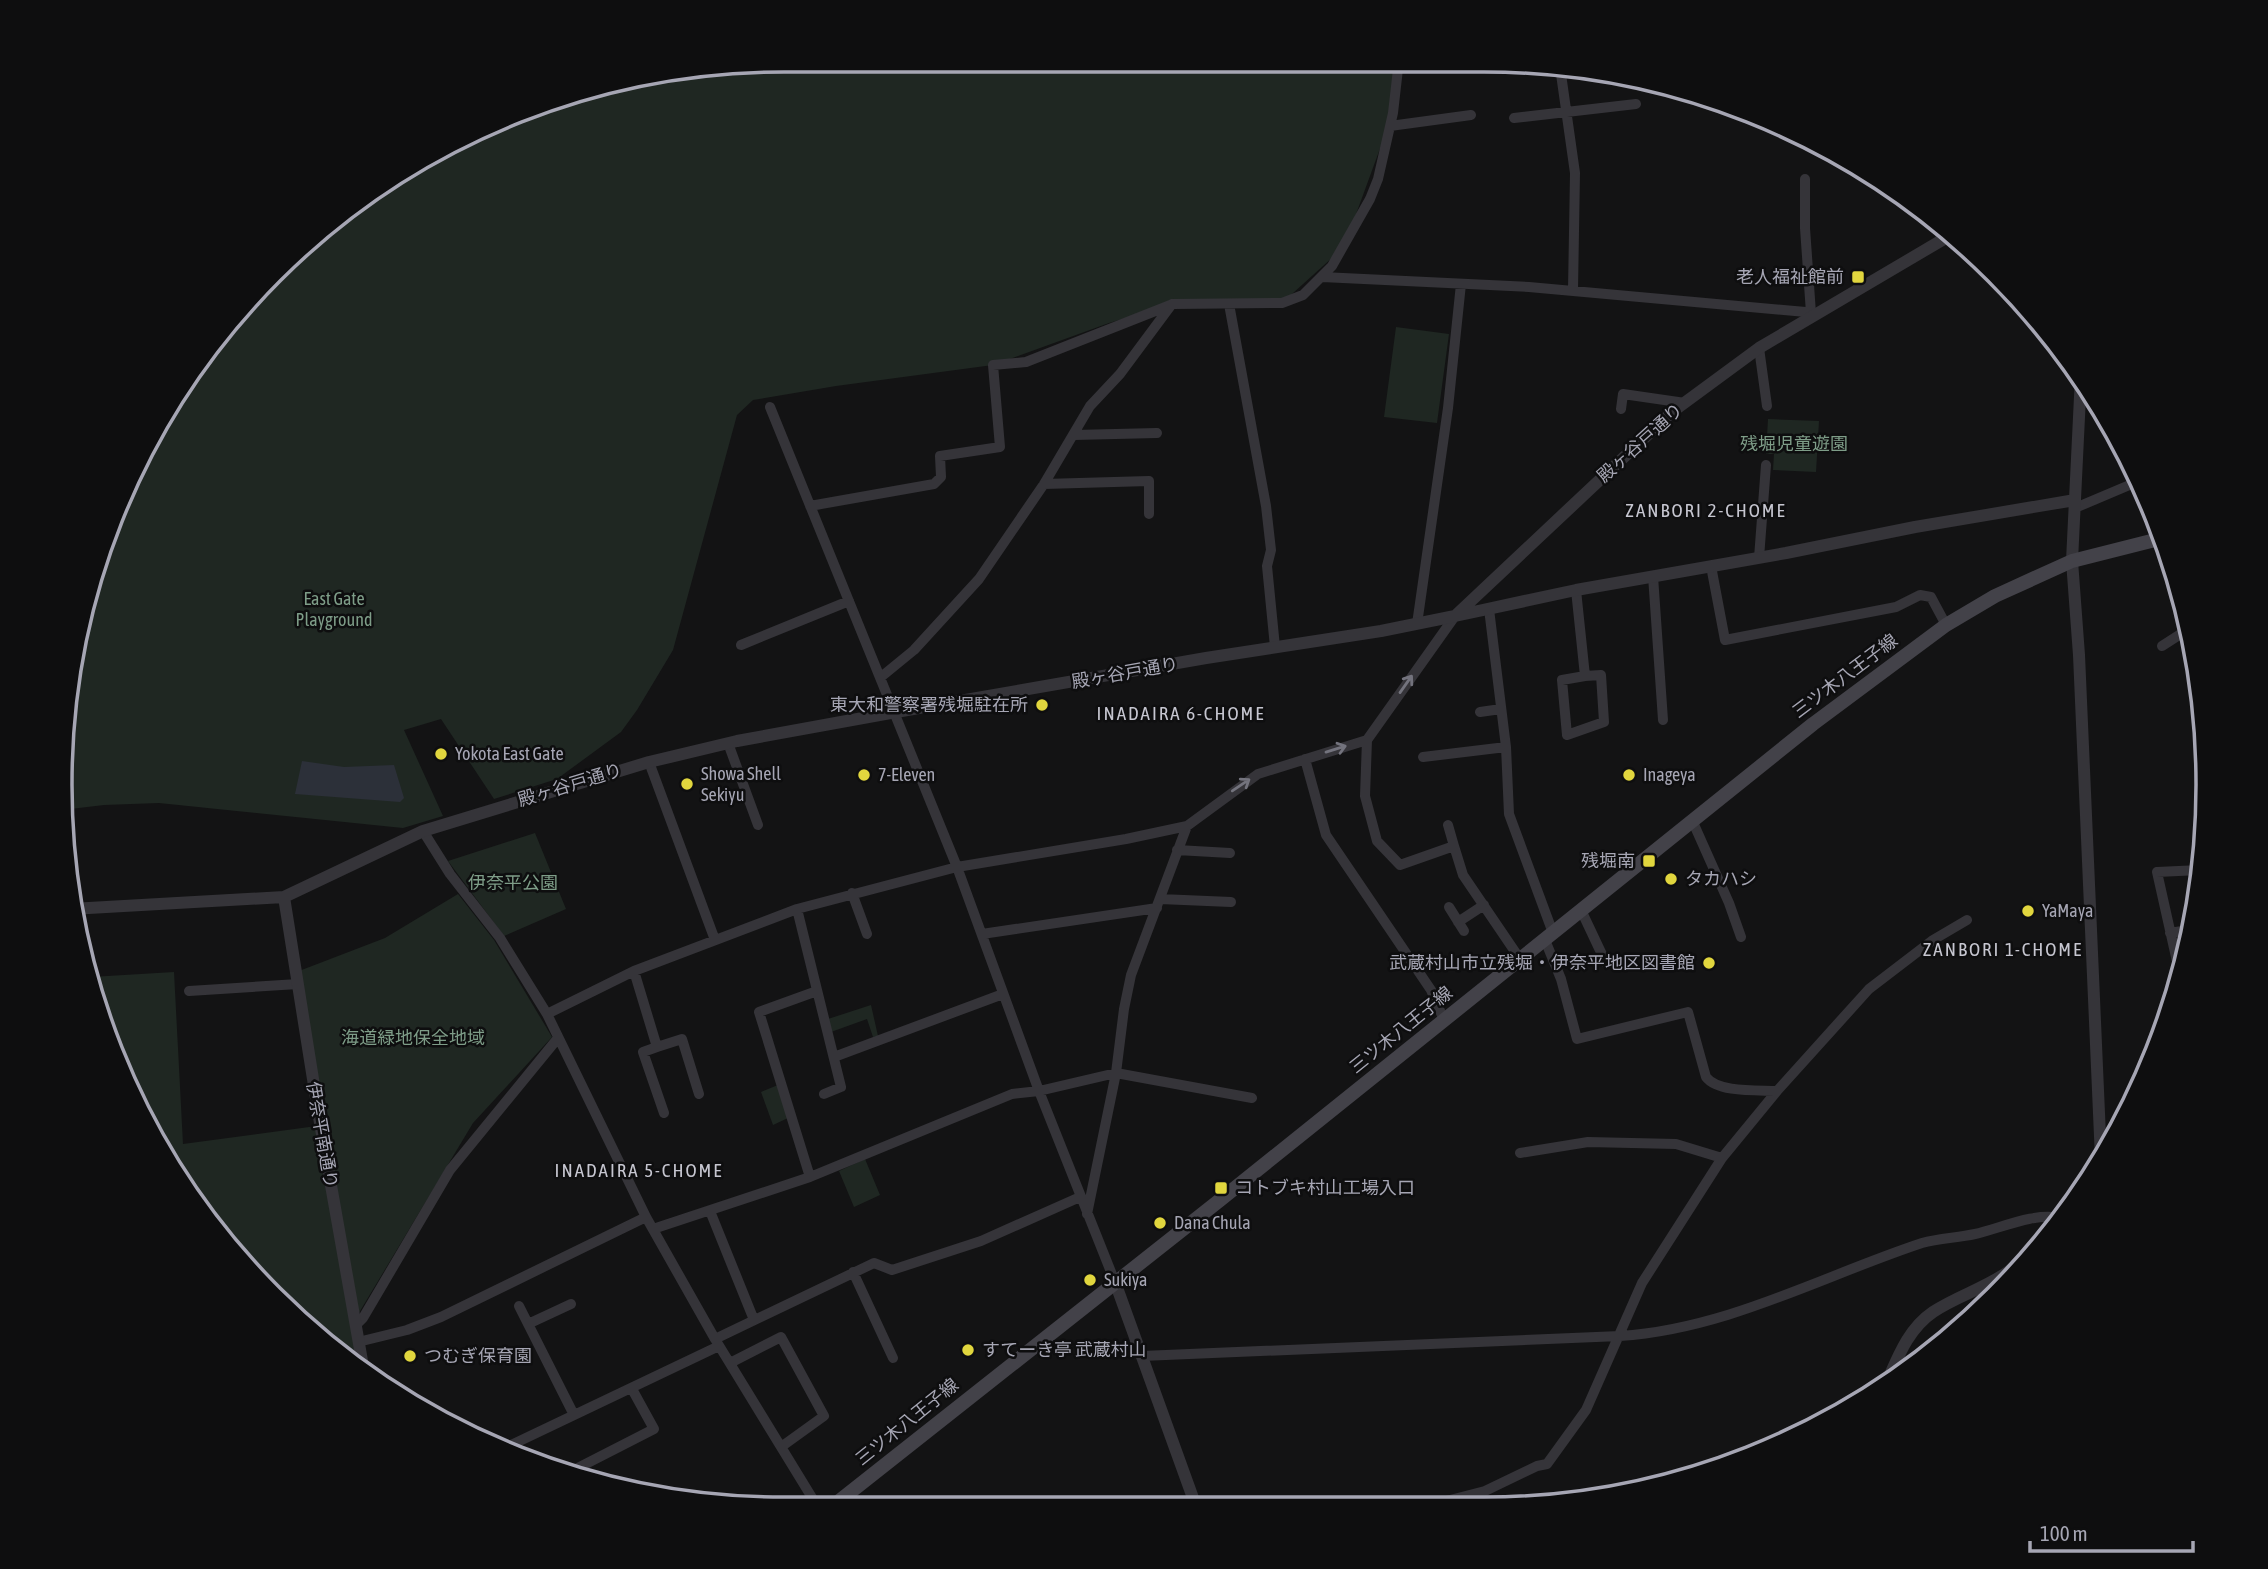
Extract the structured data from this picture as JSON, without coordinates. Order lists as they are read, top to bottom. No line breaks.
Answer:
{"streets":{"main road":["三ツ木八王子線"],"street":["殿ヶ谷戸通り","伊奈平南通り"]},"crossings":[["殿ヶ谷戸通り","伊奈平南通り"]],"districts":["ZANBORI 2-CHOME","INADAIRA 6-CHOME","ZANBORI 1-CHOME","INADAIRA 5-CHOME"],"parks":["残堀児童遊園","East Gate Playground","伊奈平公園","海道緑地保全地域"],"places":{"transit":["老人福祉館前","残堀南","コトブキ村山工場入口"],"other":["東大和警察署残堀駐在所","Yokota East Gate","7-Eleven","Inageya","Showa Shell Sekiyu","タカハシ","YaMaya","武蔵村山市立残堀・伊奈平地区図書館","Dana Chula","Sukiya","すてーき亭 武蔵村山","つむぎ保育園"]},"scale_bar":"100 m"}
